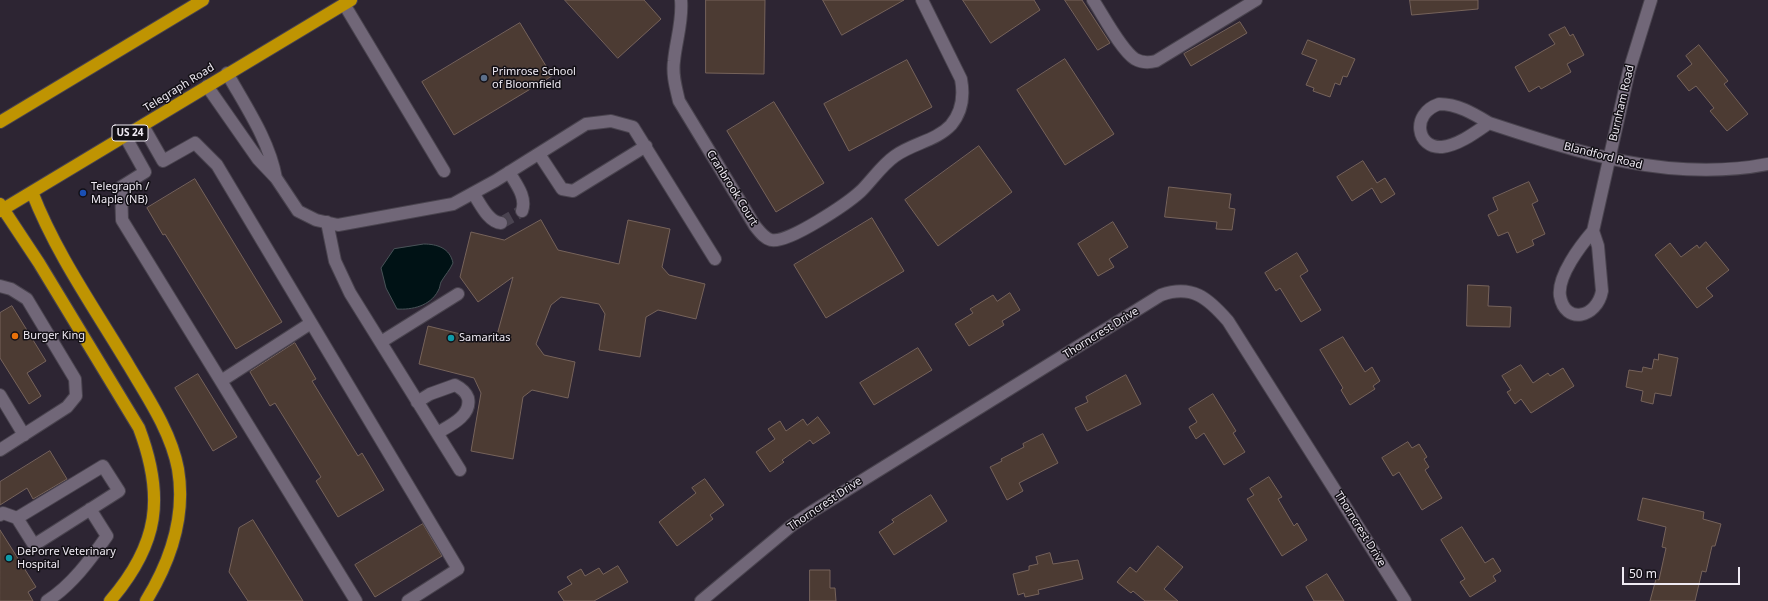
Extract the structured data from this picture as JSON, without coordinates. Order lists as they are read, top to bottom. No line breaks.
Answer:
{"streets":{"highway":["Telegraph Road","US 24"],"street":["Burnham Road","Blandford Road","Cranbrook Court","Thorncrest Drive"]},"crossings":[["Burnham Road","Blandford Road"]],"places":["Primrose School of Bloomfield","Telegraph / Maple (NB)","Burger King","Samaritas","DePorre Veterinary Hospital"],"scale_bar":"50 m"}
